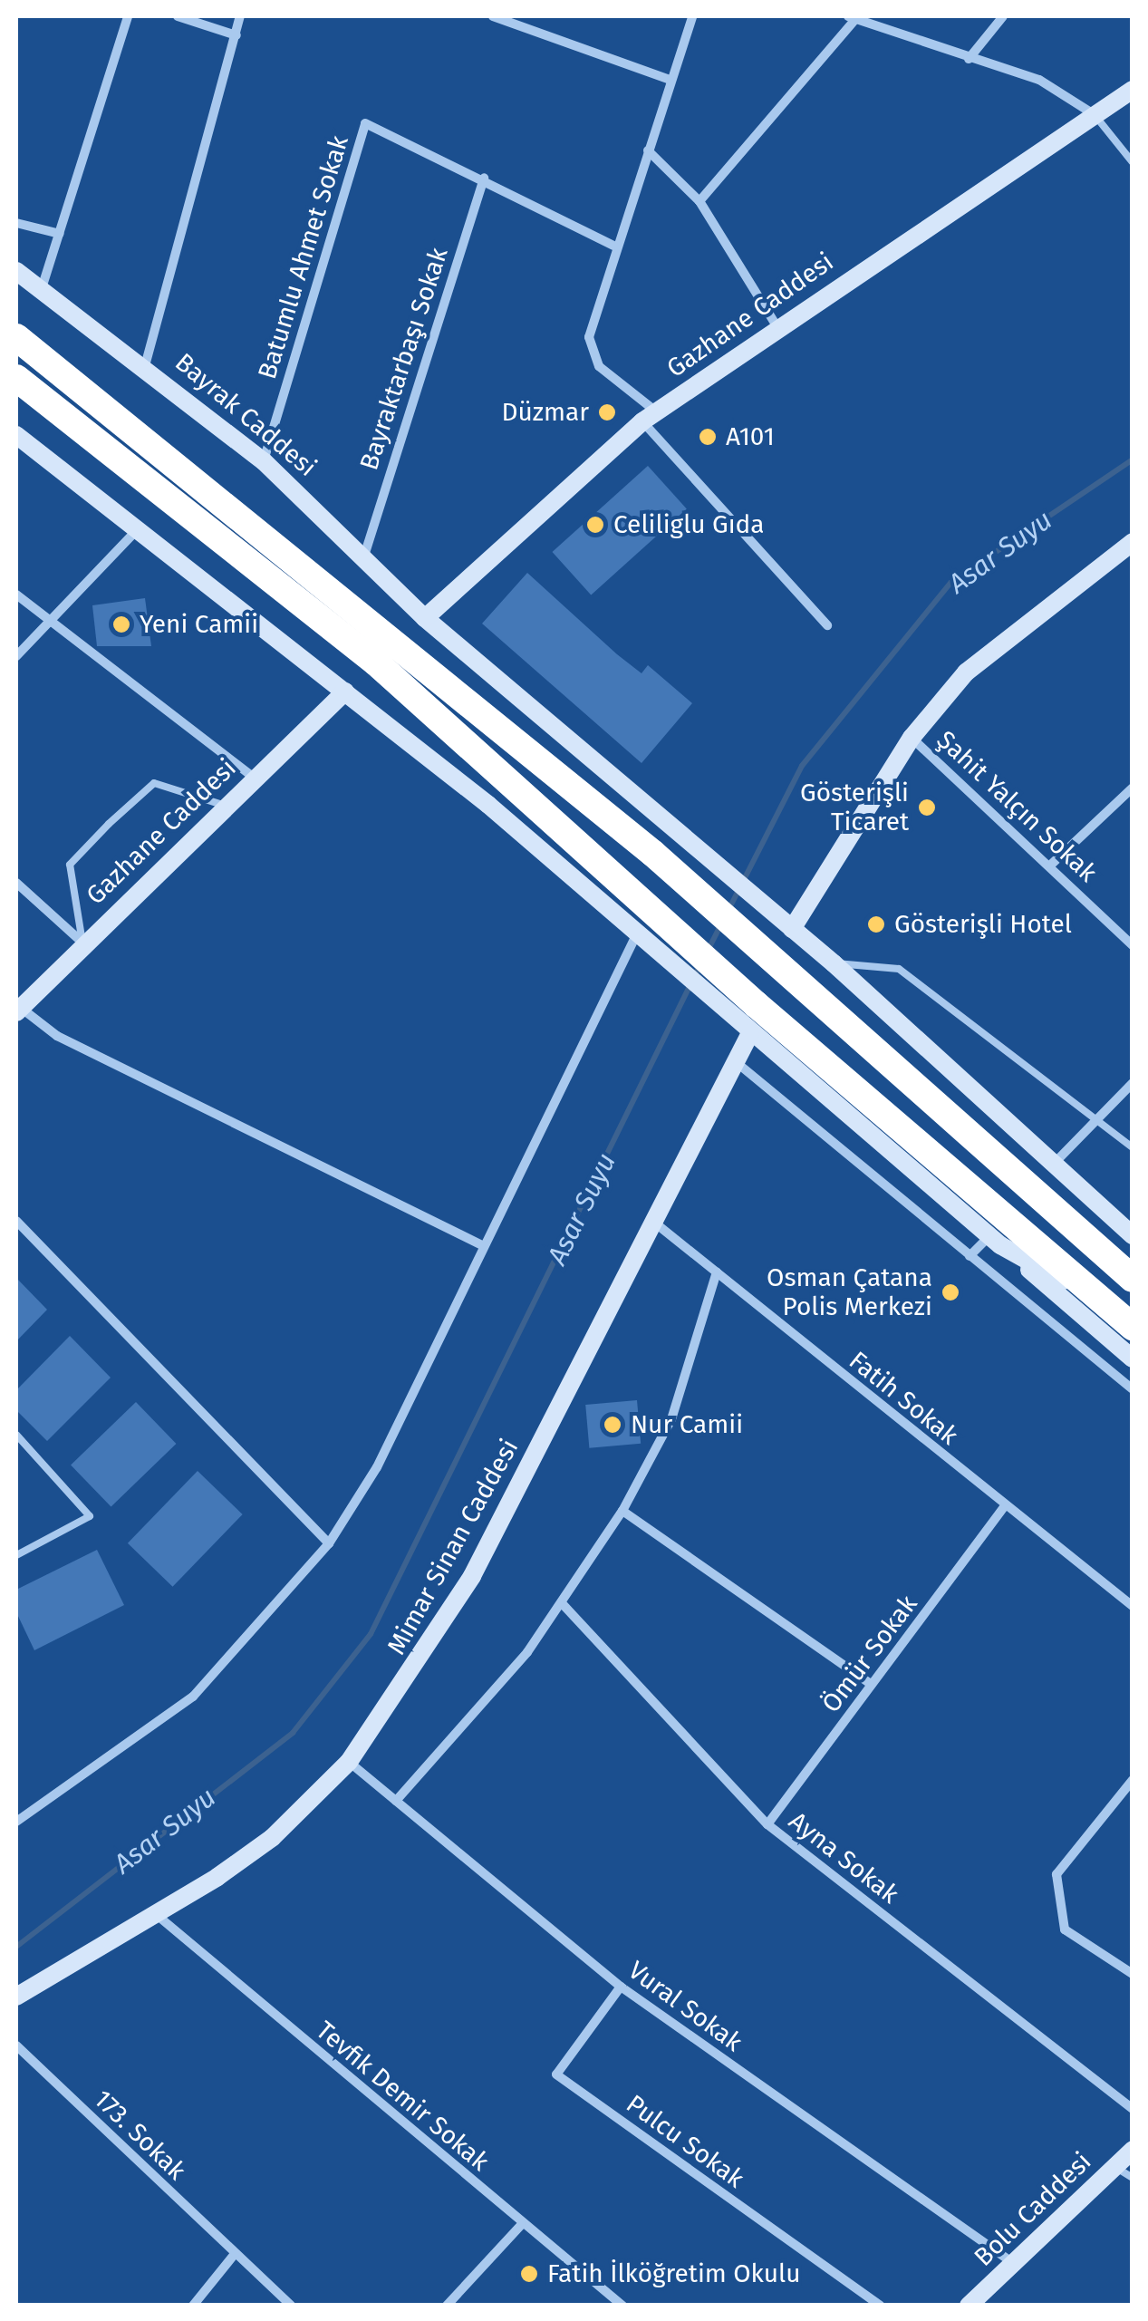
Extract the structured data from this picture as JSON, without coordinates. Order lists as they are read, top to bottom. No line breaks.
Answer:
{"streets":{"main road":["Gazhane Caddesi","Bayrak Caddesi","Mimar Sinan Caddesi","Bolu Caddesi"],"street":["Batumlu Ahmet Sokak","Bayraktarbaşı Sokak","Şahit Yalçın Sokak","Fatih Sokak","Ömür Sokak","Ayna Sokak","Vural Sokak","Tevfik Demir Sokak","173. Sokak","Pulcu Sokak"]},"crossings":[["Batumlu Ahmet Sokak","Bayraktarbaşı Sokak"],["Batumlu Ahmet Sokak","Bayrak Caddesi"],["Gazhane Caddesi","Bayrak Caddesi"],["Bayraktarbaşı Sokak","Bayrak Caddesi"],["Fatih Sokak","Mimar Sinan Caddesi"],["Fatih Sokak","Ömür Sokak"],["Mimar Sinan Caddesi","Vural Sokak"],["Mimar Sinan Caddesi","Tevfik Demir Sokak"],["Ömür Sokak","Ayna Sokak"],["Vural Sokak","Pulcu Sokak"],["Vural Sokak","Bolu Caddesi"]],"water":["Asar Suyu"],"places":["Düzmar","A101","Celiliglu Gıda","Yeni Camii","Gösterişli Ticaret","Gösterişli Hotel","Osman Çatana Polis Merkezi","Nur Camii","Fatih İlköğretim Okulu"]}
